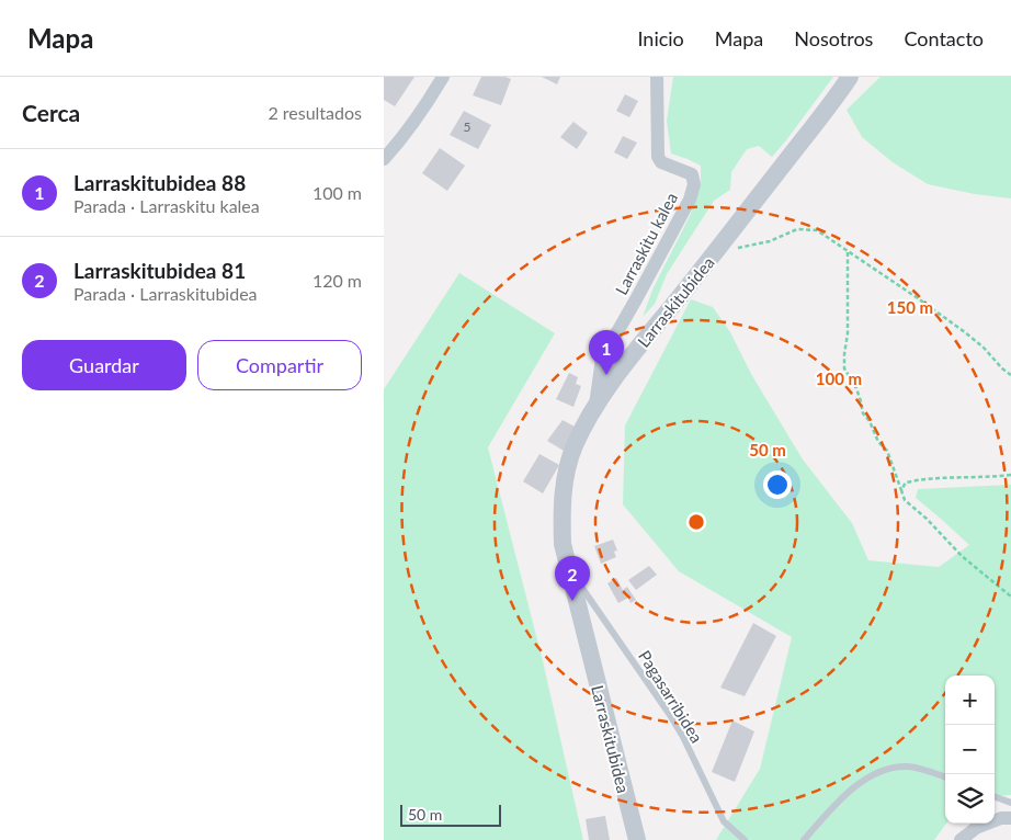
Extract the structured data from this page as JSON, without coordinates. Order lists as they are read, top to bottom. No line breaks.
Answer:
{"streets":{"street":["Larraskitu kalea","Larraskitubidea"],"lane":["Pagasarribidea"]},"crossings":[["Larraskitu kalea","Larraskitubidea"],["Larraskitubidea","Pagasarribidea"]],"house_numbers":["5"],"scale_bar":"50 m","page":{"header":"Mapa","nav":["Inicio","Mapa","Nosotros","Contacto"],"heading":["Cerca","2 resultados"],"list":[{"mark":"1","name":"Larraskitubidea 88","note":"Parada · Larraskitu kalea","value":"100 m"},{"mark":"2","name":"Larraskitubidea 81","note":"Parada · Larraskitubidea","value":"120 m"}],"buttons":["Guardar","Compartir"],"pins":["1","2"],"map_buttons":["+","−"],"scale":"50 m"},"rings":["150 m","100 m","50 m"]}
